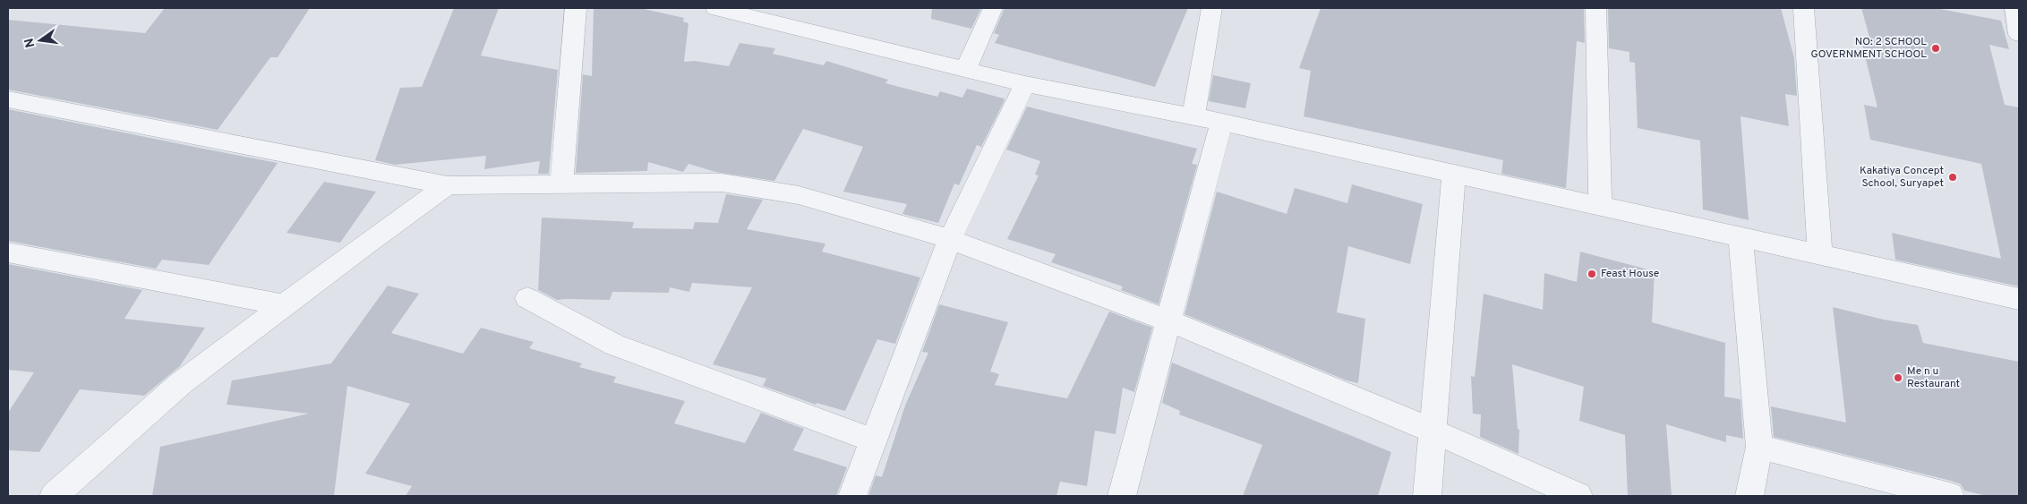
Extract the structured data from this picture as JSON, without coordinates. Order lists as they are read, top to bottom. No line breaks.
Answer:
{"places":["NO: 2 SCHOOL GOVERNMENT SCHOOL","Kakatiya Concept School, Suryapet","Feast House","Me n u Restaurant"],"north":"left"}
